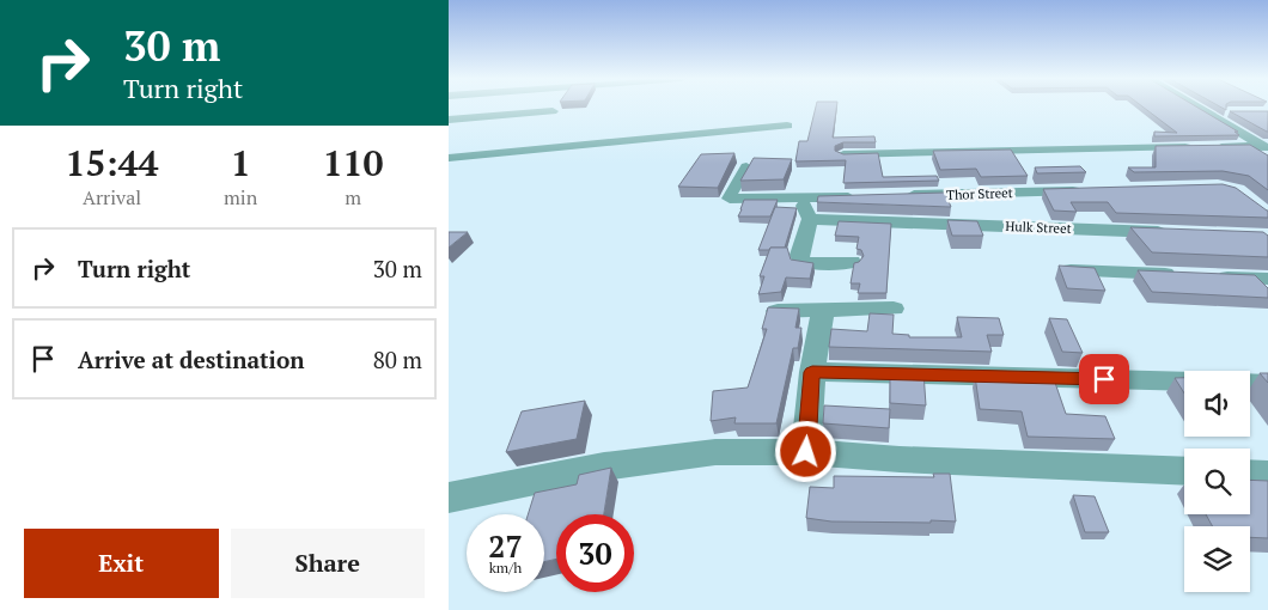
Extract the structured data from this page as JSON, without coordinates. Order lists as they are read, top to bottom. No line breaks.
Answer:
{"streets":{"street":["Thor Street","Hulk Street"]},"page":{"turn":["30 m","Turn right"],"eta":["15:44","Arrival","1","min","110","m"],"list":[{"name":"Turn right","value":"30 m"},{"name":"Arrive at destination","value":"80 m"}],"speed":"27 km/h","limit":"30","buttons":["Exit","Share"]}}
